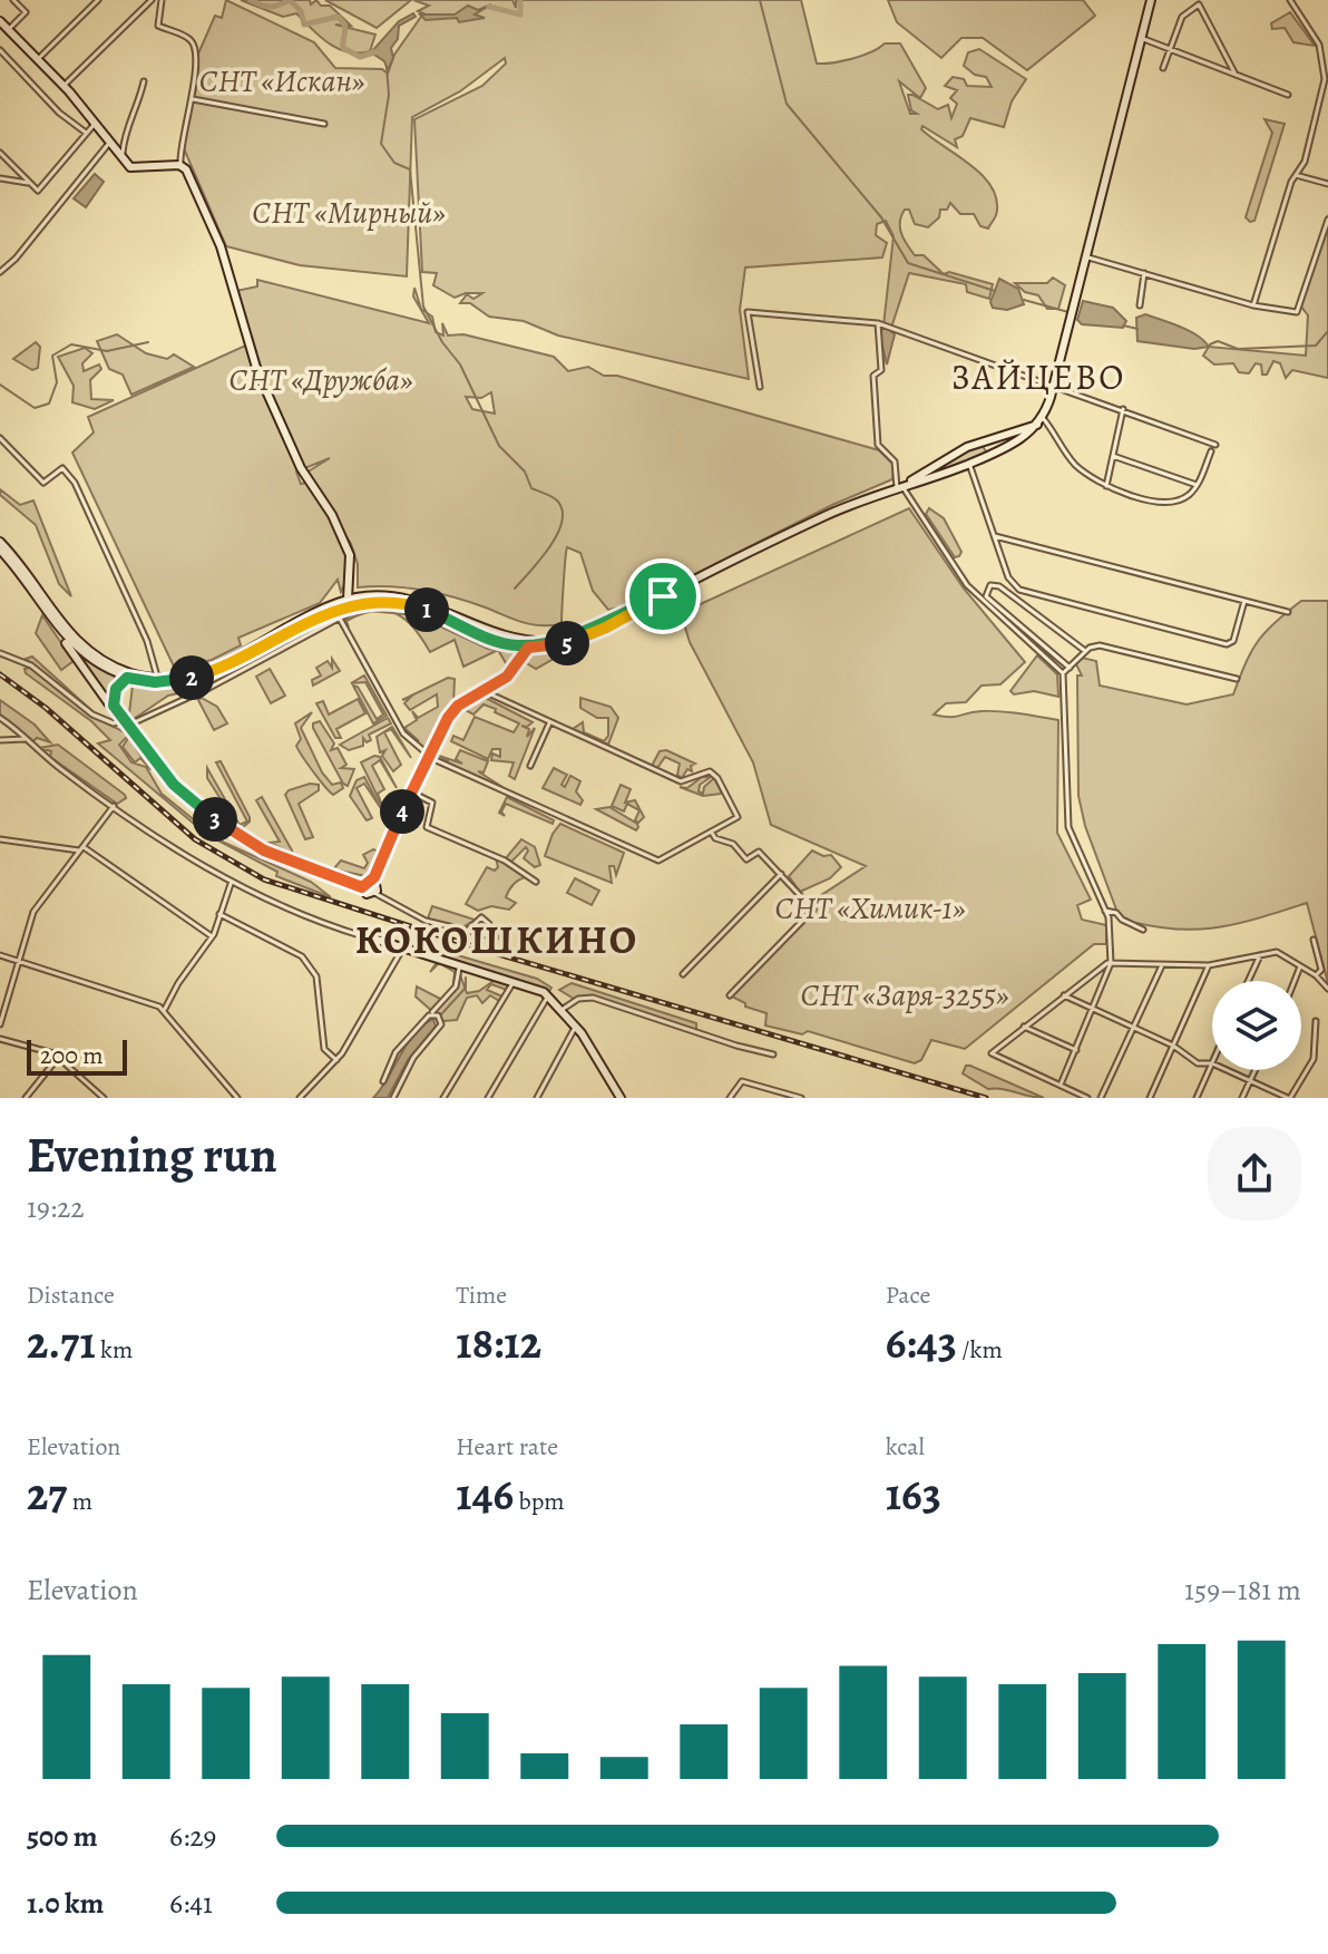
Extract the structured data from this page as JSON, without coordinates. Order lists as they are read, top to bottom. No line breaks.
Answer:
{"districts":["ЗАЙЦЕВО","КОКОШКИНО"],"parks":["СНТ «Искан»","СНТ «Мирный»","СНТ «Дружба»","СНТ «Химик-1»","СНТ «Заря-3255»"],"scale_bar":"200 m","page":{"pins":["1","5","2","4","3"],"scale":"200 m","heading":["Evening run","19:22"],"stats":[["Distance","2.71 km"],["Time","18:12"],["Pace","6:43 /km"],["Elevation","27 m"],["Heart rate","146 bpm"],["kcal","163"]],"chart":["Elevation","159–181 m"],"list":[{"name":"500 m","note":"6:29"},{"name":"1.0 km","note":"6:41"}]}}
